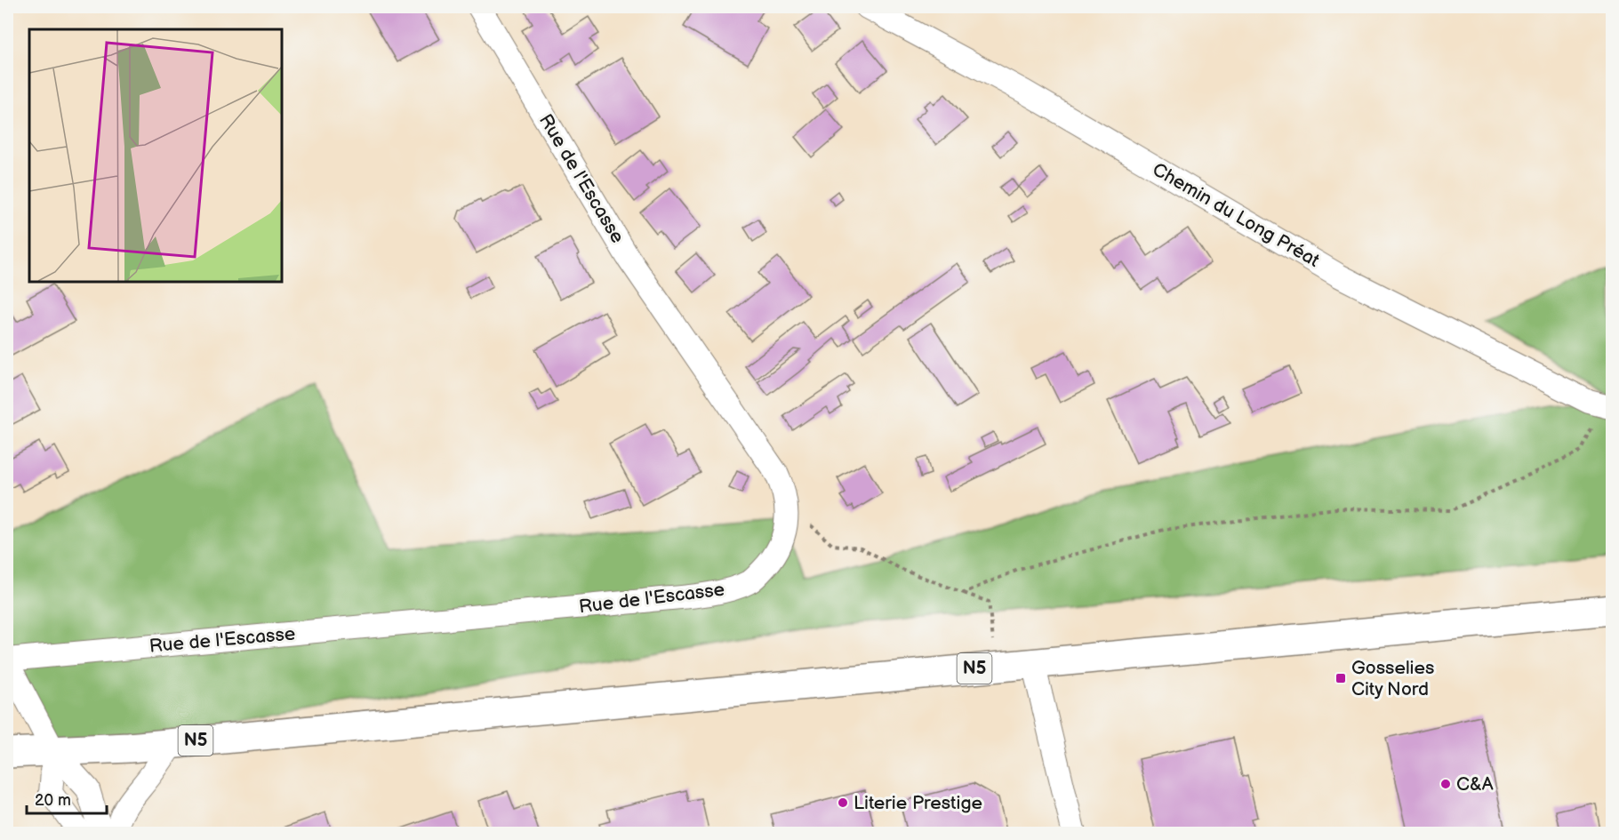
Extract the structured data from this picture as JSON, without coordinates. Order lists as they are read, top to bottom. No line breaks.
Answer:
{"streets":{"main road":["N5"],"street":["Rue de l'Escasse","Chemin du Long Préat"]},"places":{"transit":["Gosselies City Nord"],"other":["C&A","Literie Prestige"]},"scale_bar":"20 m"}
